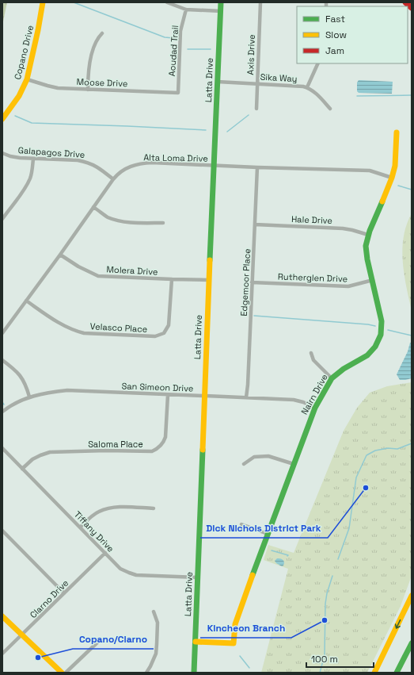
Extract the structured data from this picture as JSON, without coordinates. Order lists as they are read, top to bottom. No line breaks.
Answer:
{"streets":{"main road":["Copano Drive","Latta Drive","Nairn Drive"],"street":["Aoudad Trail","Axis Drive","Sika Way","Moose Drive","Galapagos Drive","Alta Loma Drive","Hale Drive","Molera Drive","Rutherglen Drive","Edgemoor Place","Velasco Place","San Simeon Drive","Saloma Place","Tiffany Drive","Clarno Drive"]},"crossings":[["Aoudad Trail","Moose Drive"],["Copano Drive","Moose Drive"],["Axis Drive","Sika Way"],["Sika Way","Latta Drive"],["Latta Drive","Alta Loma Drive"],["Latta Drive","Molera Drive"],["Latta Drive","San Simeon Drive"],["Latta Drive","Nairn Drive"],["Latta Drive","Tiffany Drive"],["Galapagos Drive","Alta Loma Drive"],["Alta Loma Drive","Molera Drive"],["Alta Loma Drive","Edgemoor Place"],["Alta Loma Drive","Velasco Place"],["Alta Loma Drive","Nairn Drive"],["Hale Drive","Edgemoor Place"],["Hale Drive","Nairn Drive"],["Molera Drive","Velasco Place"],["Rutherglen Drive","Edgemoor Place"],["Rutherglen Drive","Nairn Drive"],["Edgemoor Place","San Simeon Drive"],["San Simeon Drive","Nairn Drive"],["San Simeon Drive","Saloma Place"],["Saloma Place","Tiffany Drive"],["Tiffany Drive","Clarno Drive"]],"places":["Dick Nichols District Park","Kincheon Branch","Copano/Clarno"],"legend":["Fast","Slow","Jam"],"scale_bar":"100 m"}
